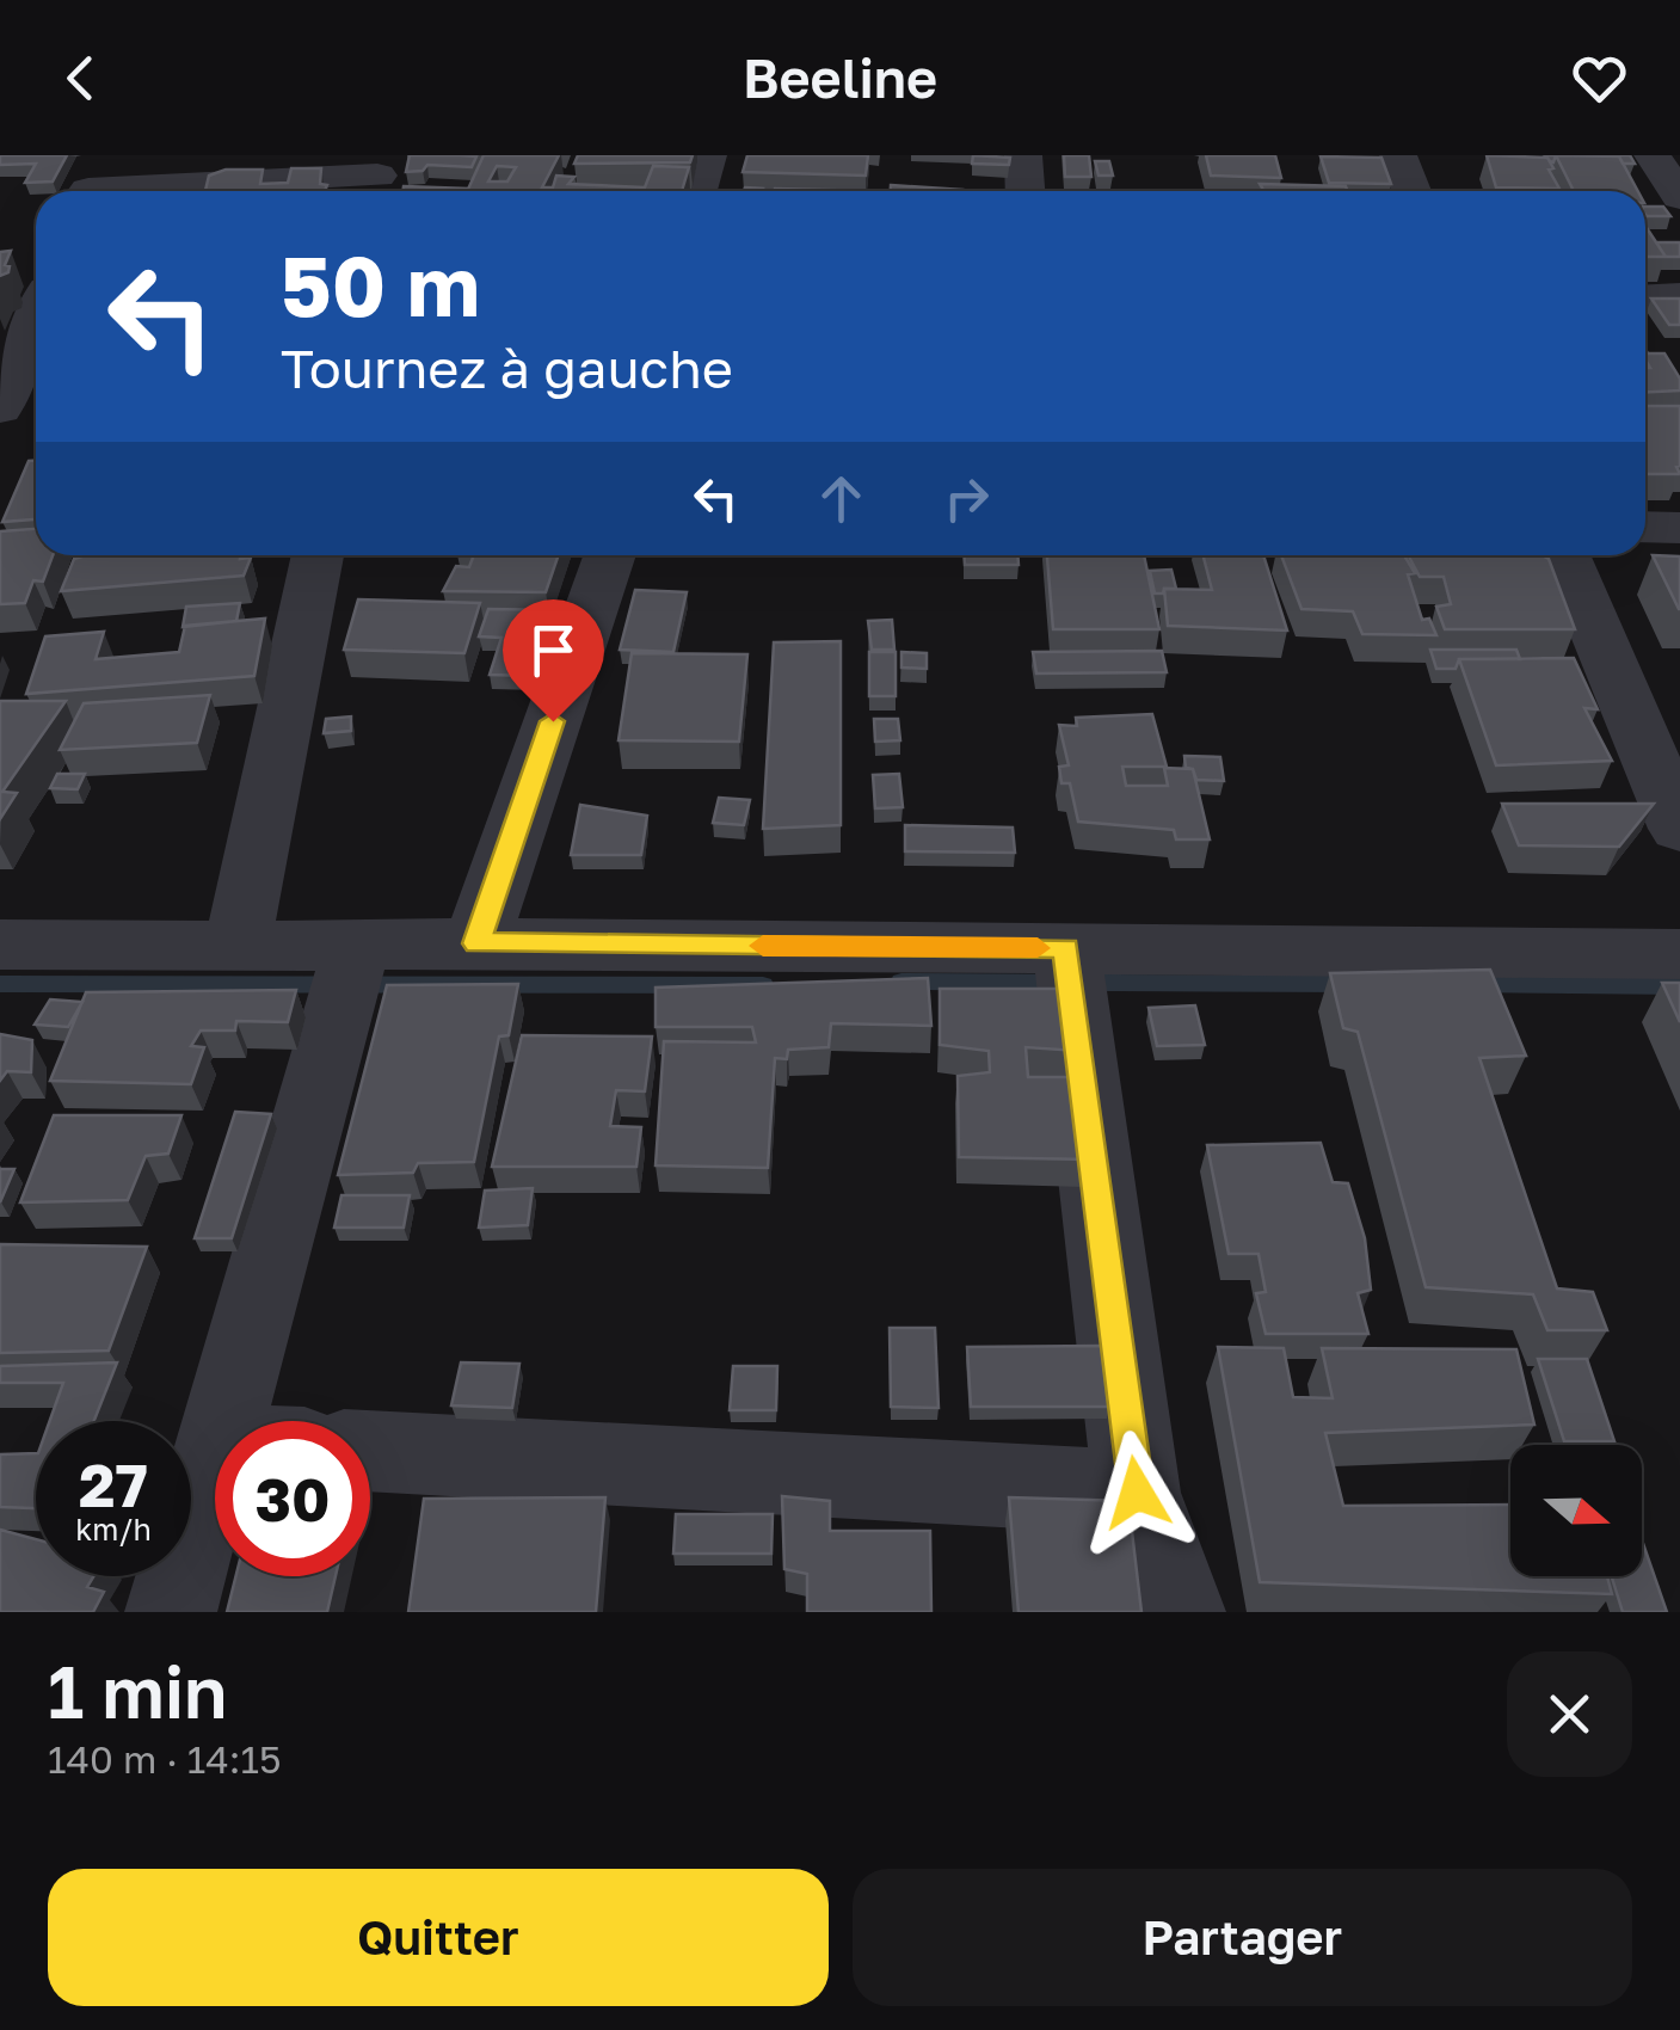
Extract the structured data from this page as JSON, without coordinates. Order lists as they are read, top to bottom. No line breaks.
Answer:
{"north":"right","page":{"header":"Beeline","turn":["50 m","Tournez à gauche"],"speed":"27 km/h","limit":"30","heading":["1 min","140 m · 14:15"],"buttons":["Quitter","Partager"]}}
